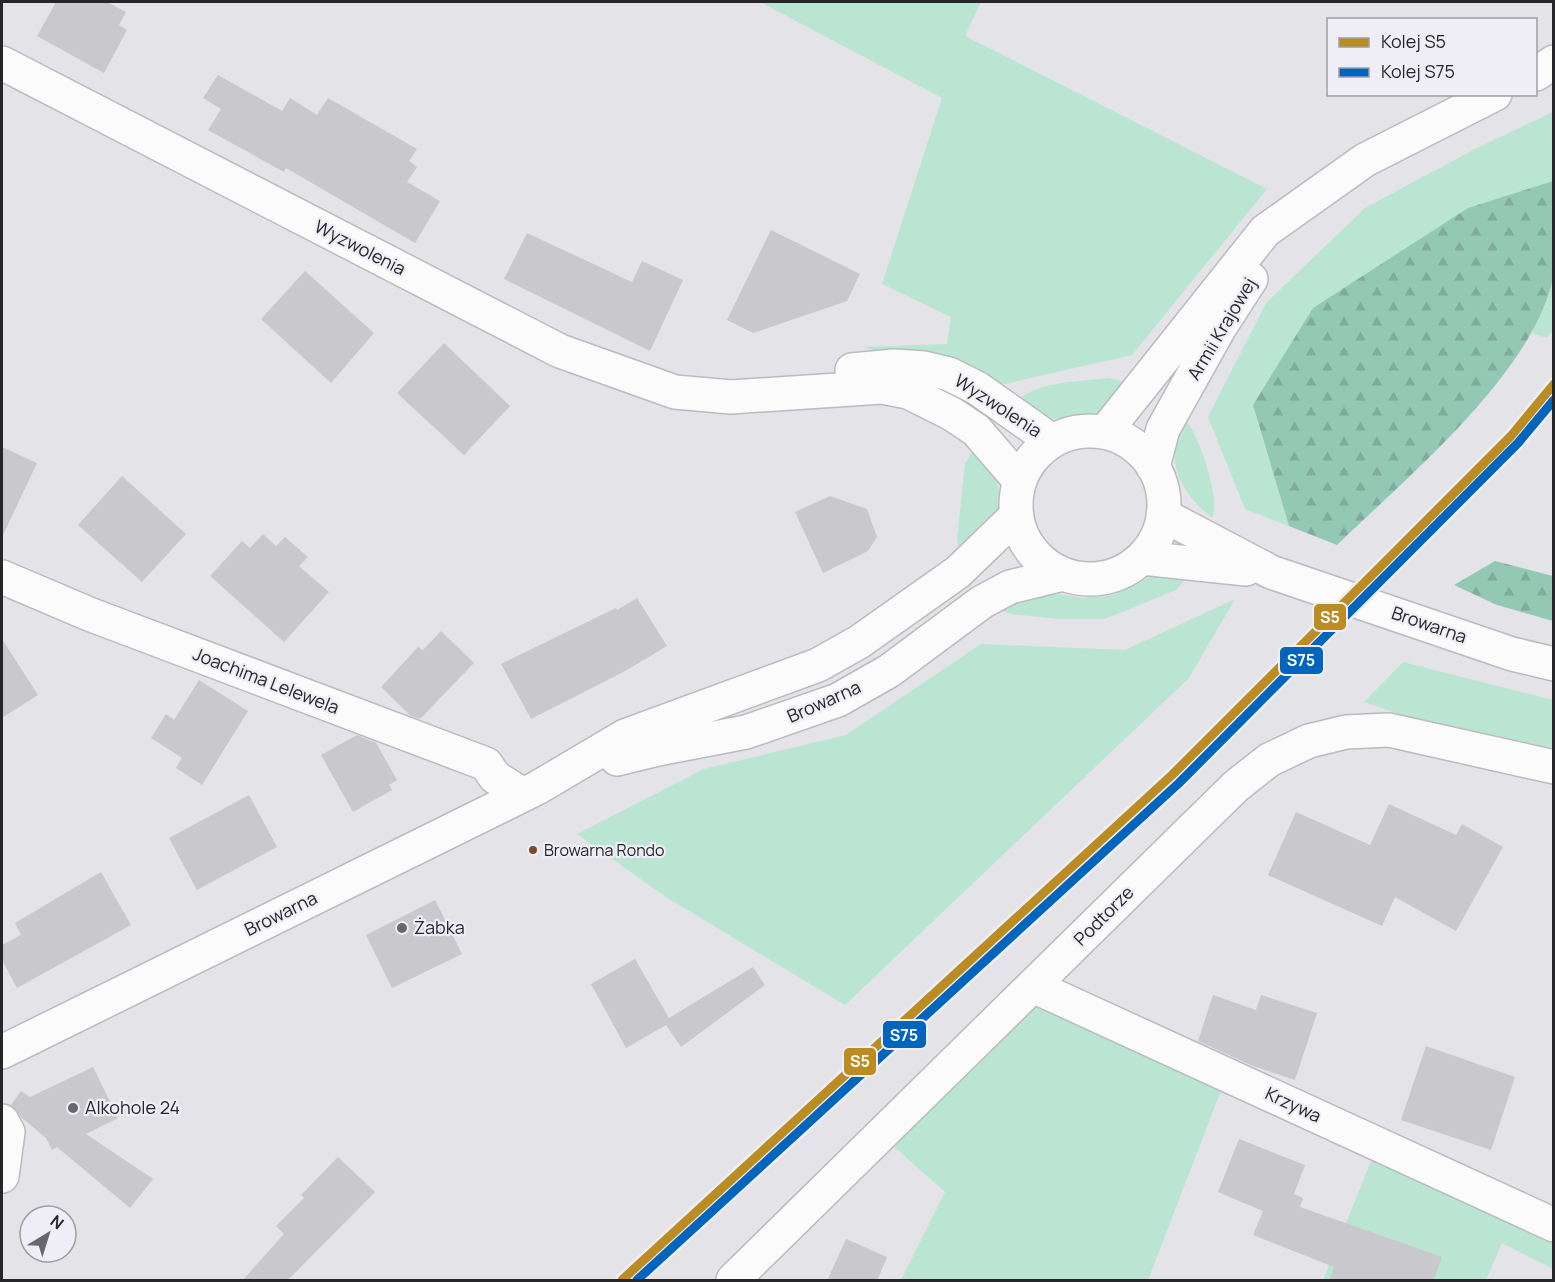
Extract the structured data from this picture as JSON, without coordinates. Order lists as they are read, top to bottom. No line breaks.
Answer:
{"streets":{"street":["Wyzwolenia","Armii Krajowej","Browarna","Joachima Lelewela","Podtorze","Krzywa"]},"crossings":[["Wyzwolenia","Armii Krajowej"],["Wyzwolenia","Browarna"],["Armii Krajowej","Browarna"],["Browarna","Joachima Lelewela"],["Podtorze","Krzywa"]],"places":["Browarna Rondo","Żabka","Alkohole 24"],"lines":["rail line S5","rail line S75"],"legend":["Kolej S5","Kolej S75"],"north":"top right"}
